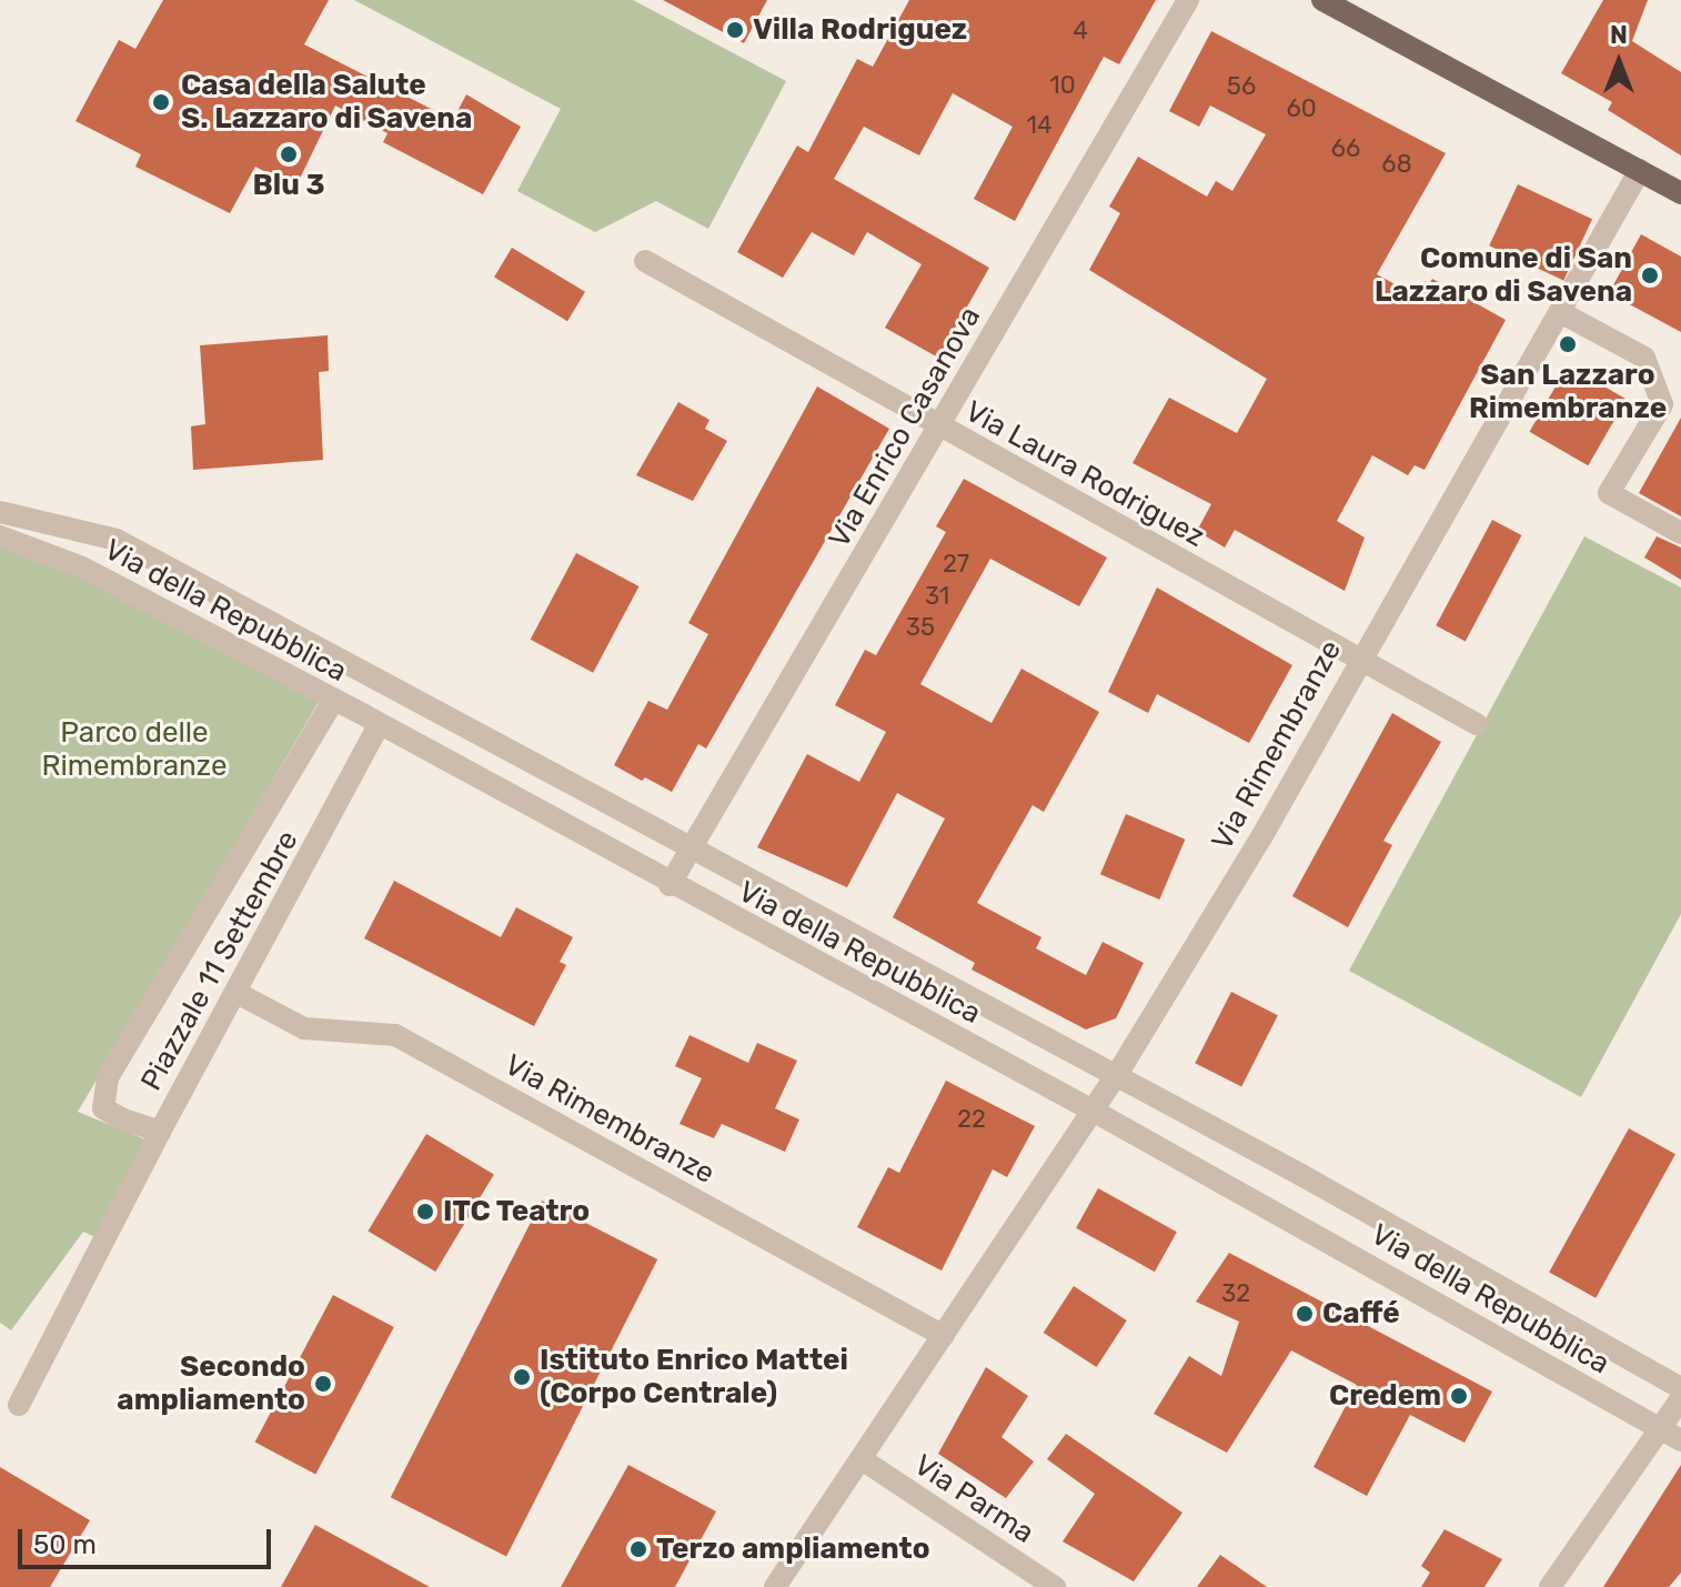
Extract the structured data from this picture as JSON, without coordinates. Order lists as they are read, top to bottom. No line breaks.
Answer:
{"streets":{"street":["Via Enrico Casanova","Via Laura Rodriguez","Via della Repubblica","Via Rimembranze","Piazzale 11 Settembre","Via Parma"]},"crossings":[["Via Enrico Casanova","Via Laura Rodriguez"],["Via Enrico Casanova","Via della Repubblica"],["Via Laura Rodriguez","Via Rimembranze"],["Via della Repubblica","Via Rimembranze"],["Via della Repubblica","Piazzale 11 Settembre"],["Via Rimembranze","Piazzale 11 Settembre"],["Via Rimembranze","Via Parma"]],"parks":["Parco delle Rimembranze"],"places":["Villa Rodriguez","Casa della Salute S. Lazzaro di Savena","Blu 3","Comune di San Lazzaro di Savena","San Lazzaro Rimembranze","ITC Teatro","Caffé","Istituto Enrico Mattei (Corpo Centrale)","Secondo ampliamento","Credem","Terzo ampliamento"],"house_numbers":["4","10","56","60","14","66","68","27","31","35","22","32"],"scale_bar":"50 m","north":"top"}
